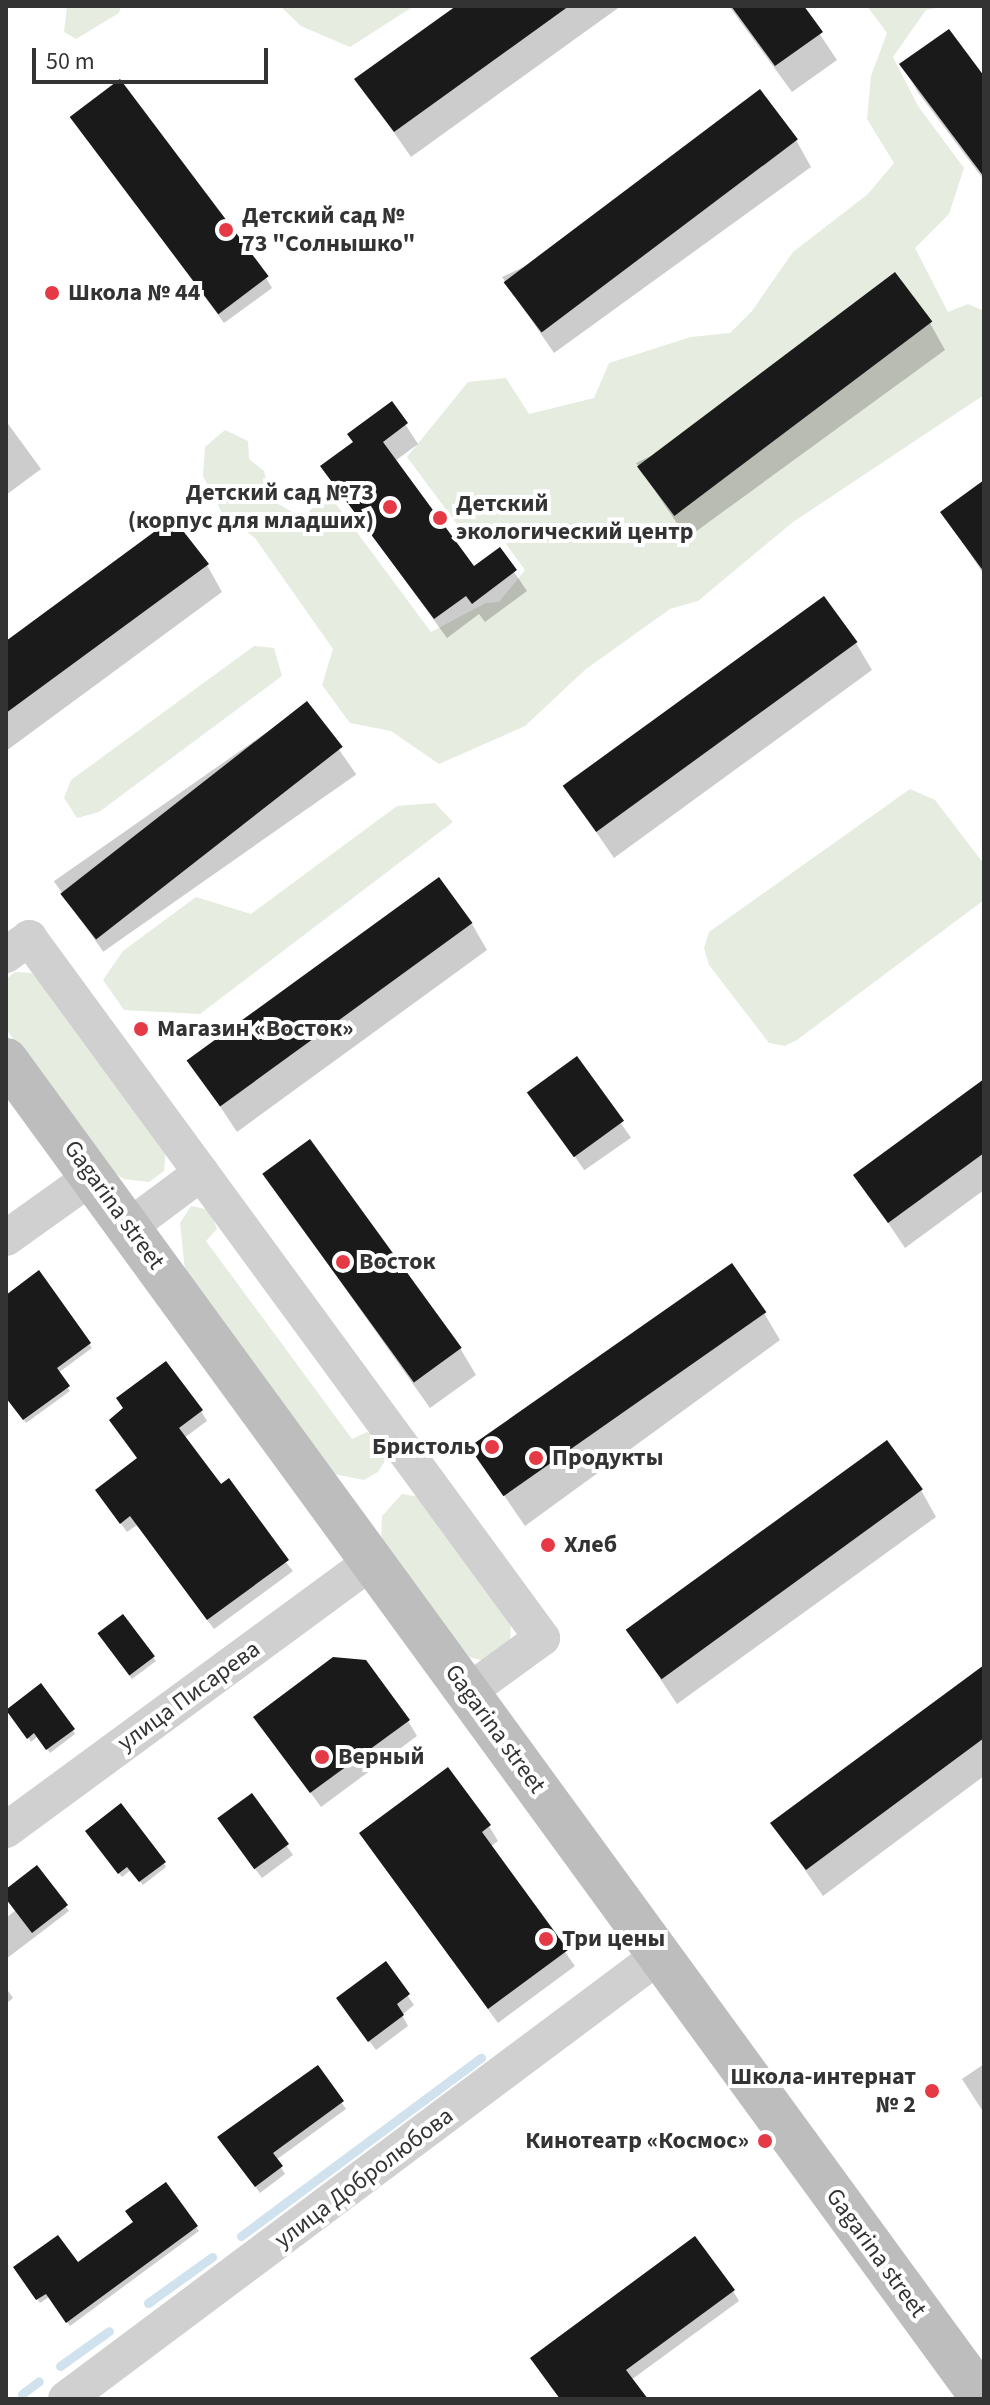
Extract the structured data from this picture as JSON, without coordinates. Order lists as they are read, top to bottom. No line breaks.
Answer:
{"streets":{"main road":["Gagarina street"],"street":["улица Писарева","улица Добролюбова"]},"crossings":[["Gagarina street","улица Писарева"],["Gagarina street","улица Добролюбова"]],"places":["Детский сад № 73 \"Солнышко\"","Школа № 44","Детский сад №73 (корпус для младших)","Детский экологический центр","Магазин «Восток»","Восток","Бристоль","Продукты","Хлеб","Верный","Три цены","Школа-интернат № 2","Кинотеатр «Космос»"],"scale_bar":"50 m"}
